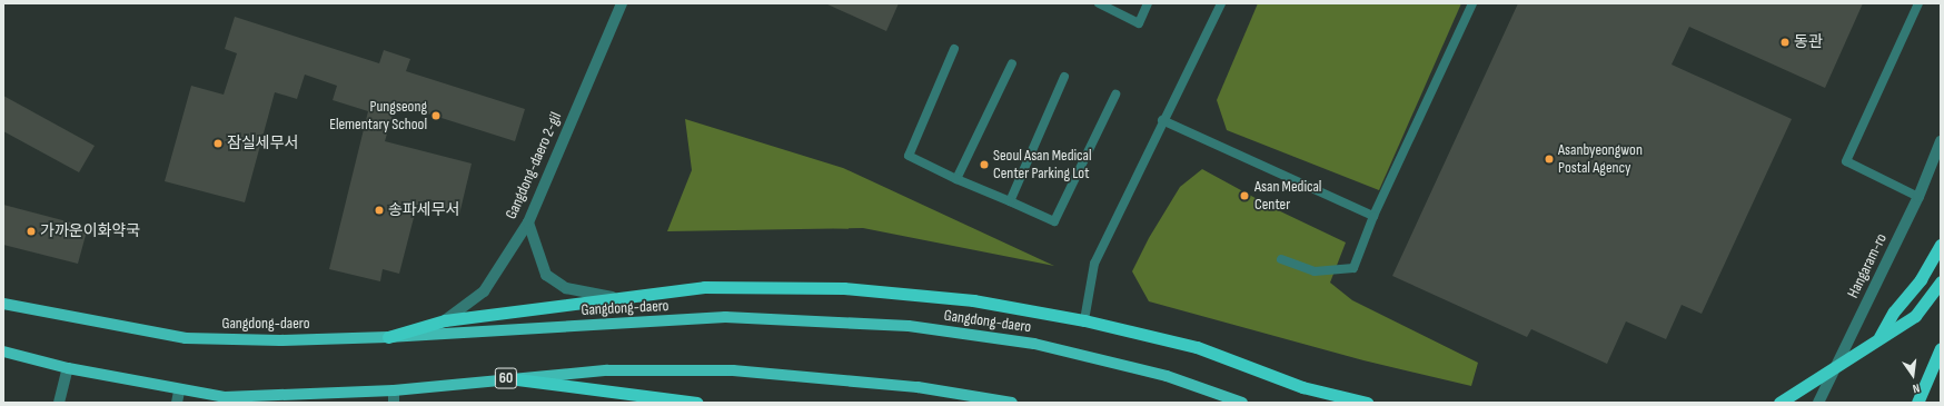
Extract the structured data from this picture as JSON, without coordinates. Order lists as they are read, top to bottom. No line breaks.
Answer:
{"streets":{"main road":["Gangdong-daero","60"],"street":["Gangdong-daero 2-gil","Hangaram-ro"]},"places":["동관","Pungseong Elementary School","잠실세무서","Asanbyeongwon Postal Agency","Seoul Asan Medical Center Parking Lot","Asan Medical Center","송파세무서","가까운이화약국"],"north":"bottom"}
